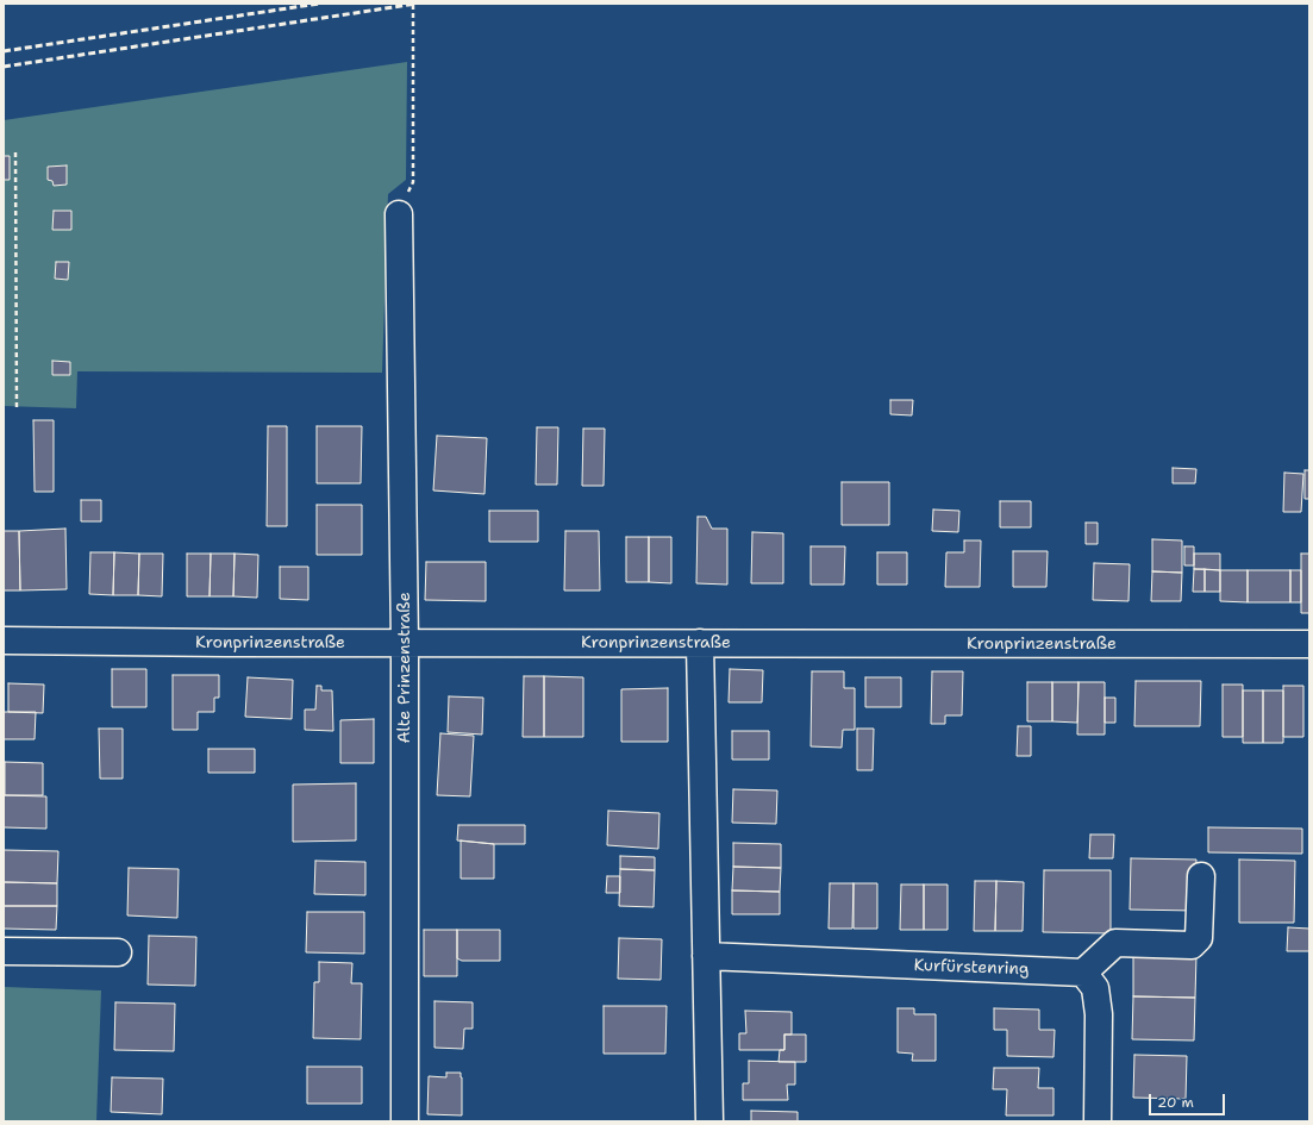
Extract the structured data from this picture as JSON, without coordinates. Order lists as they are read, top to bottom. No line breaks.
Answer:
{"streets":{"street":["Kronprinzenstraße","Alte Prinzenstraße","Kurfürstenring"]},"crossings":[["Kronprinzenstraße","Alte Prinzenstraße"]],"scale_bar":"20 m"}
